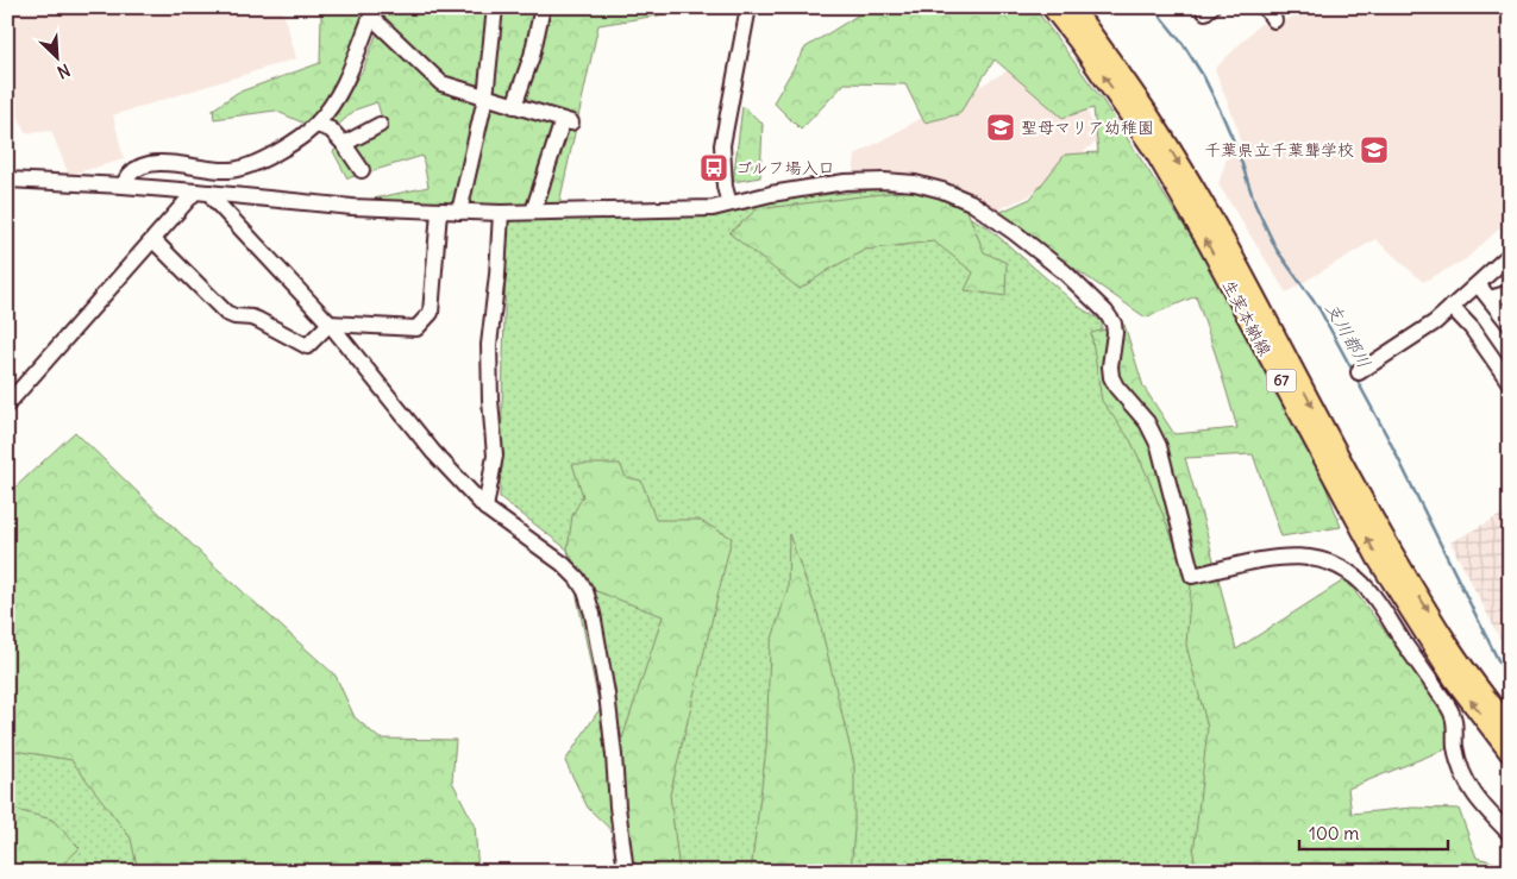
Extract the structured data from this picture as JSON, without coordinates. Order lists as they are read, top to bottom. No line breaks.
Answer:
{"streets":{"main road":["生実本納線","67"]},"water":["支川都川"],"places":{"school or university":["聖母マリア幼稚園","千葉県立千葉聾学校"],"bus stop":["ゴルフ場入口"]},"scale_bar":"100 m","north":"bottom right"}
